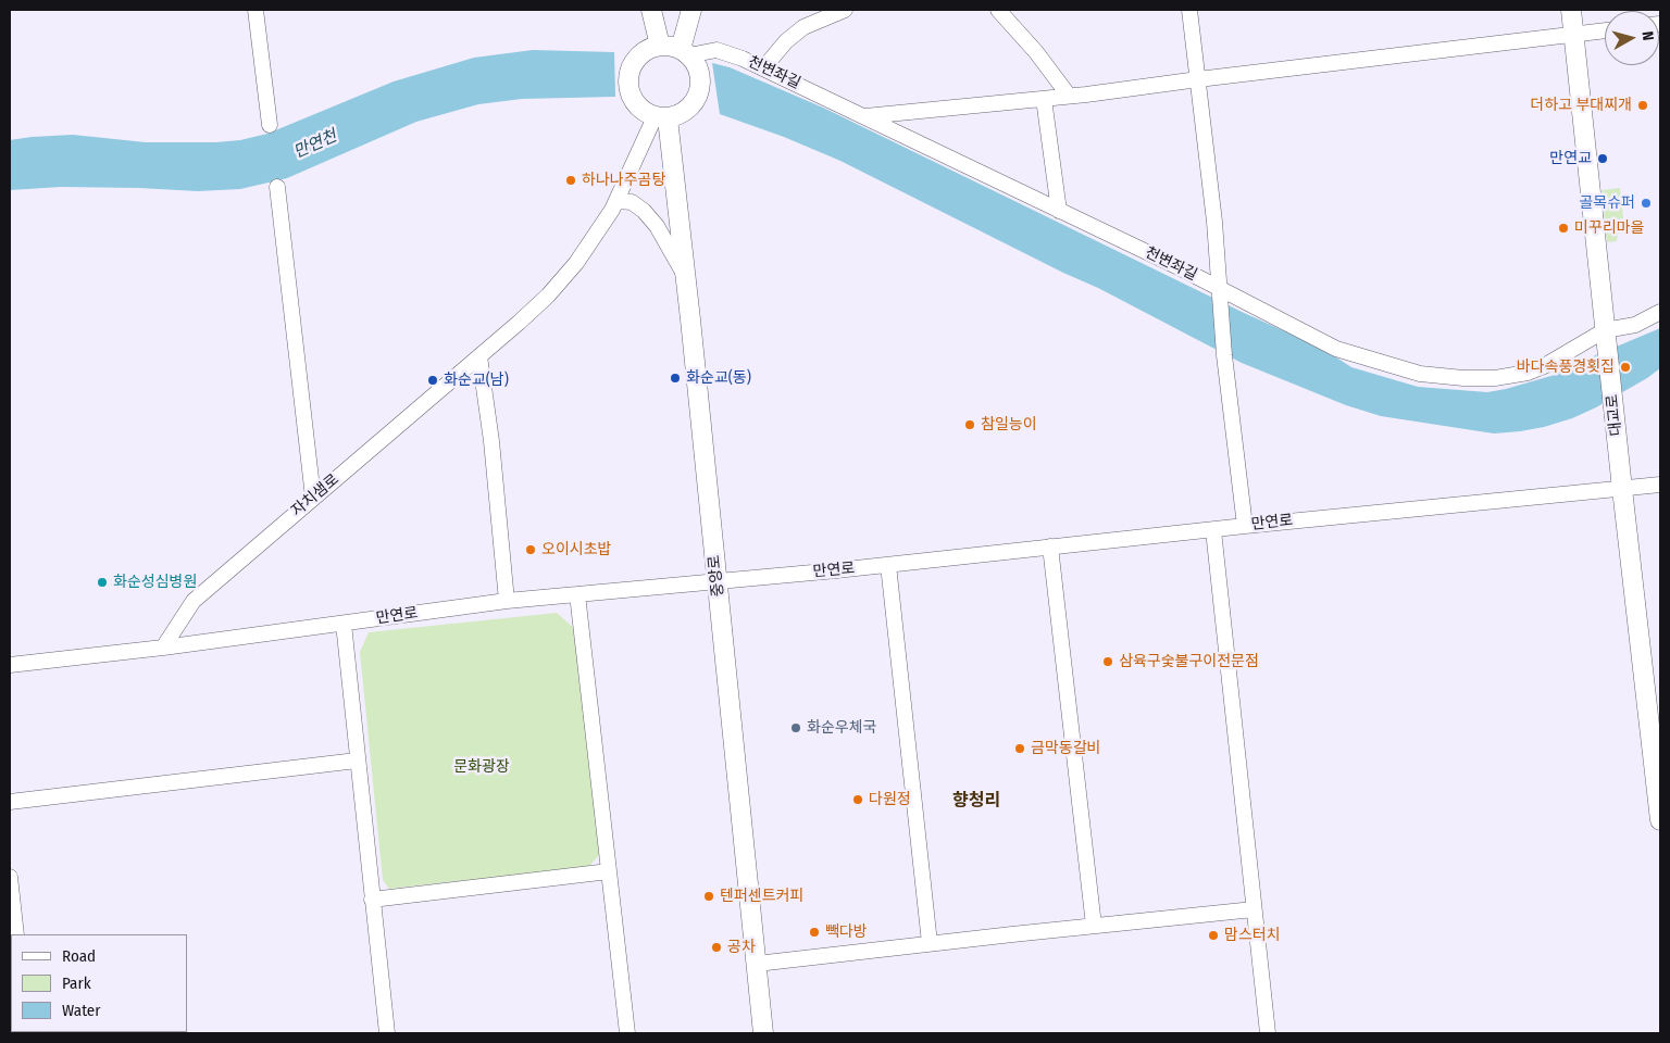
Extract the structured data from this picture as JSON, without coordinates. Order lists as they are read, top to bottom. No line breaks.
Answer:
{"streets":{"street":["천변좌길","대교로","자치샘로","만연로","중앙로"]},"crossings":[["천변좌길","대교로"],["천변좌길","자치샘로"],["천변좌길","중앙로"],["대교로","만연로"],["자치샘로","만연로"],["자치샘로","중앙로"],["만연로","중앙로"]],"districts":["향청리"],"water":["만연천"],"parks":["문화광장"],"places":["더하고 부대찌개","만연교","하나나주곰탕","골목슈퍼","미꾸리마을","바다속풍경횟집","화순교(동)","화순교(남)","참일능이","오이시초밥","화순성심병원","삼육구숯불구이전문점","화순우체국","금막동갈비","다원정","텐퍼센트커피","빽다방","맘스터치","공차"],"legend":["Road","Park","Water"],"north":"right"}
